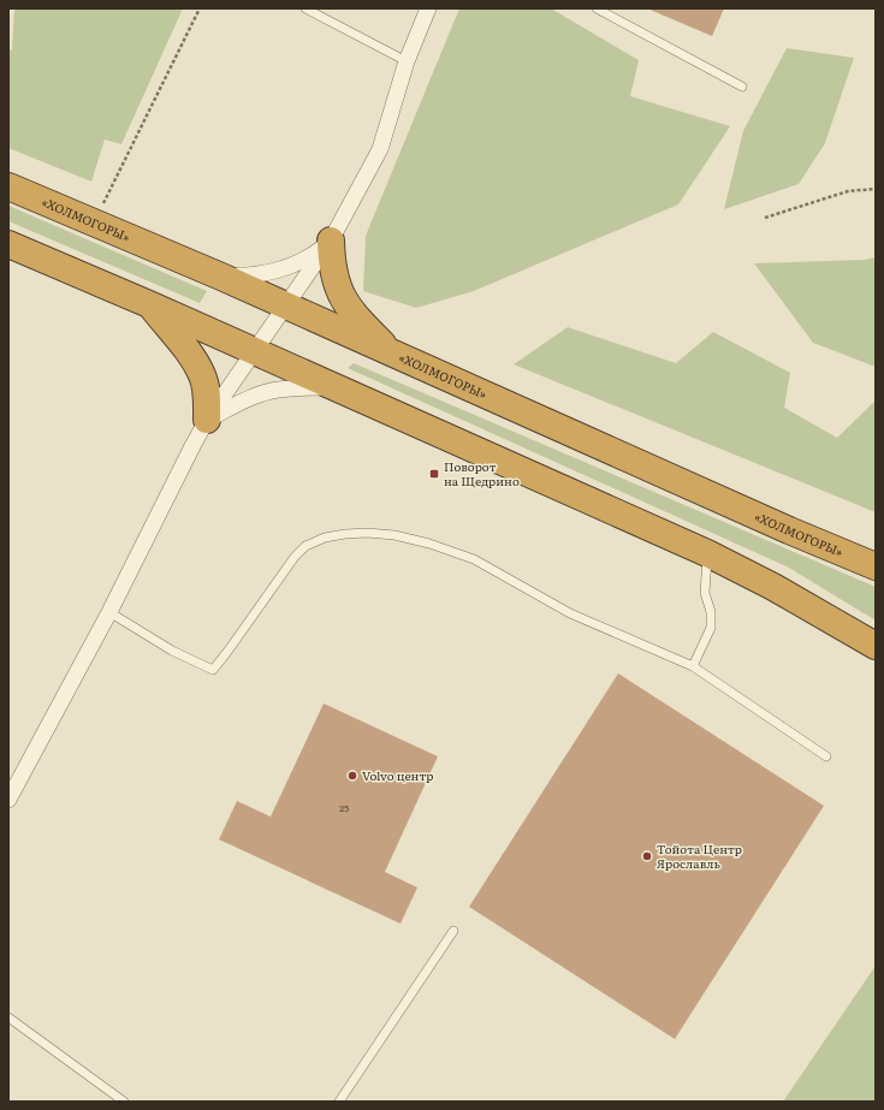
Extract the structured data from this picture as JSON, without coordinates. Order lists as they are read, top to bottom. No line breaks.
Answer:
{"streets":{"highway":["«ХОЛМОГОРЫ»"]},"places":{"transit":["Поворот на Щедрино"],"other":["Volvo центр","Тойота Центр Ярославль"]},"house_numbers":["25"]}
